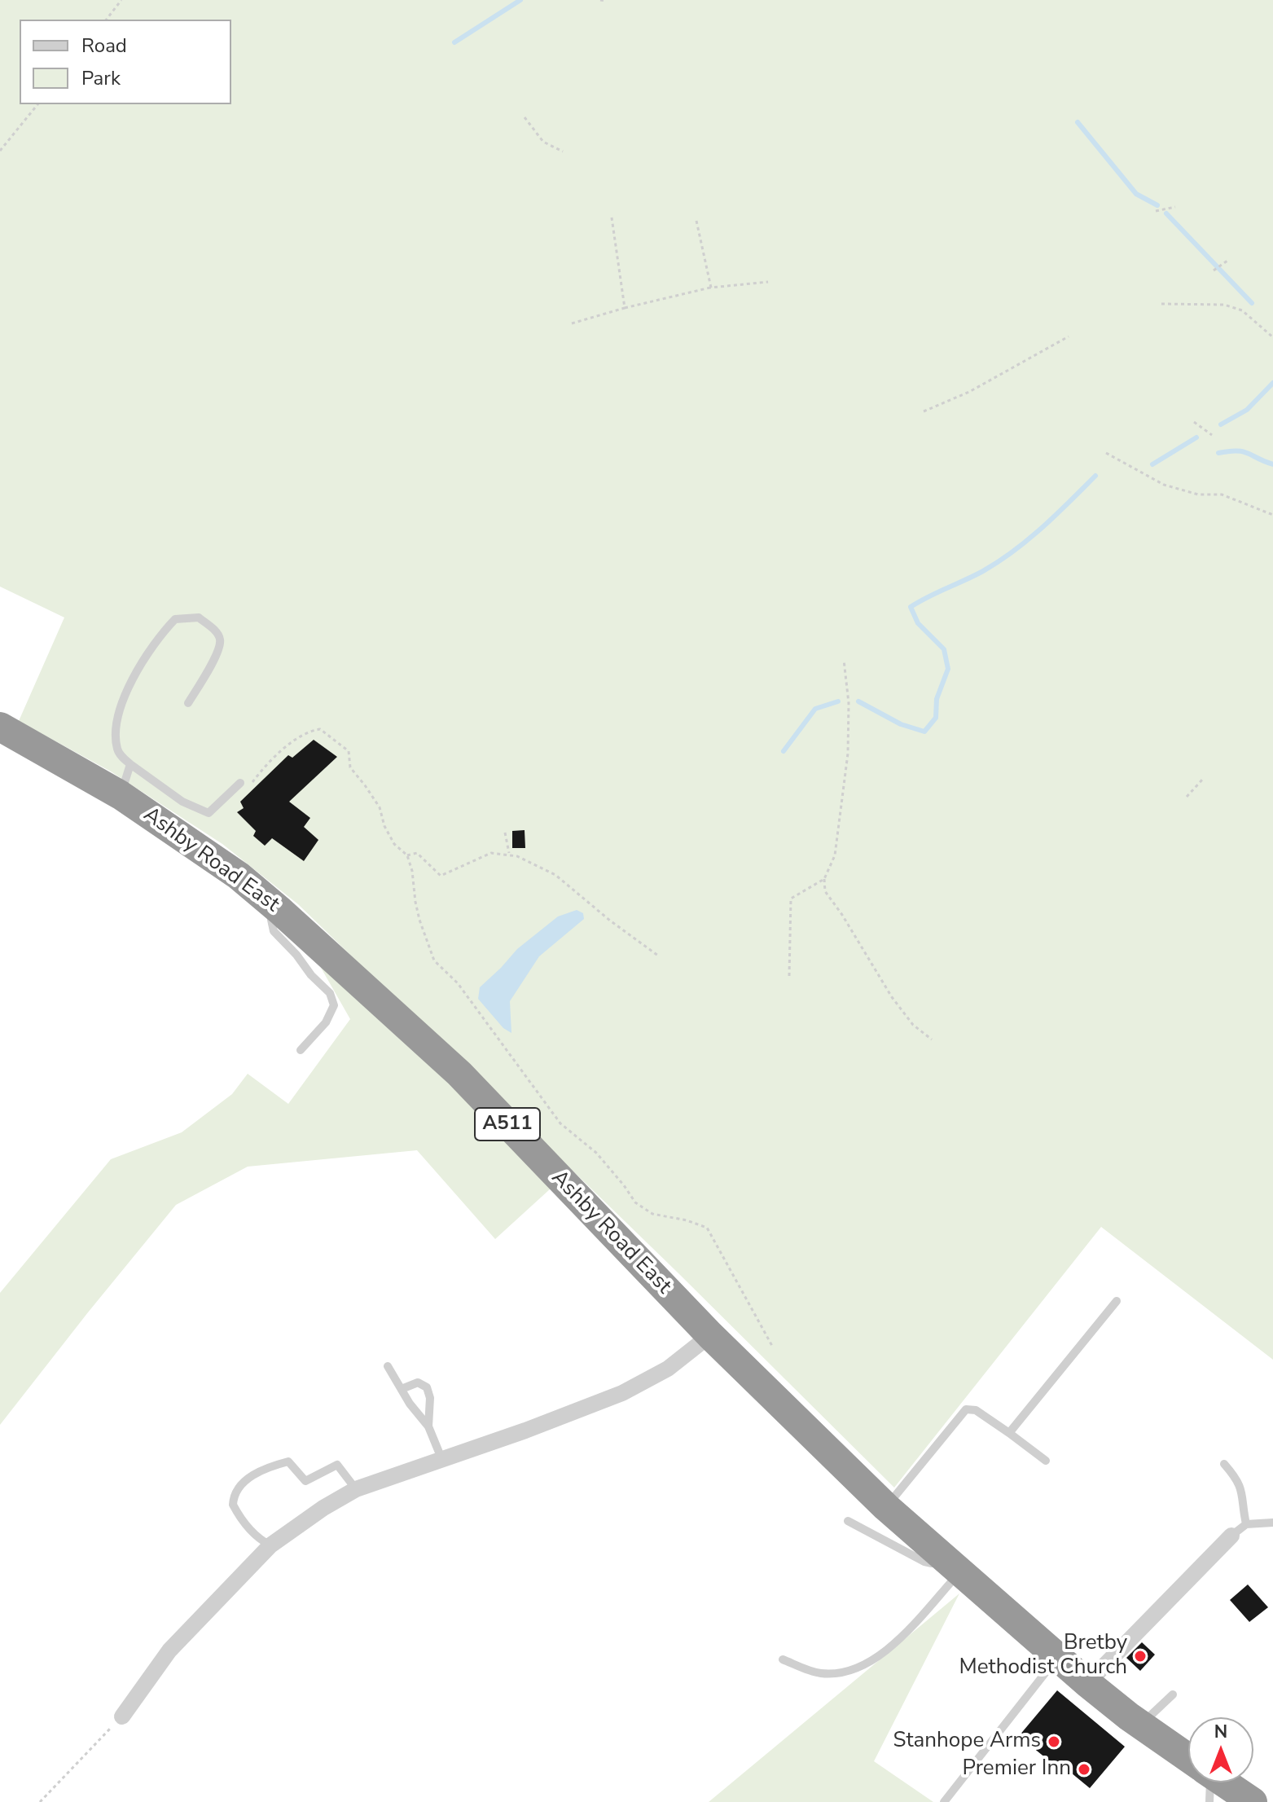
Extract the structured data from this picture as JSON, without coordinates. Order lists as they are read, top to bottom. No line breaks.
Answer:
{"streets":{"highway":["Ashby Road East","A511"]},"places":["Bretby Methodist Church","Stanhope Arms","Premier Inn"],"legend":["Road","Park"],"north":"top"}
